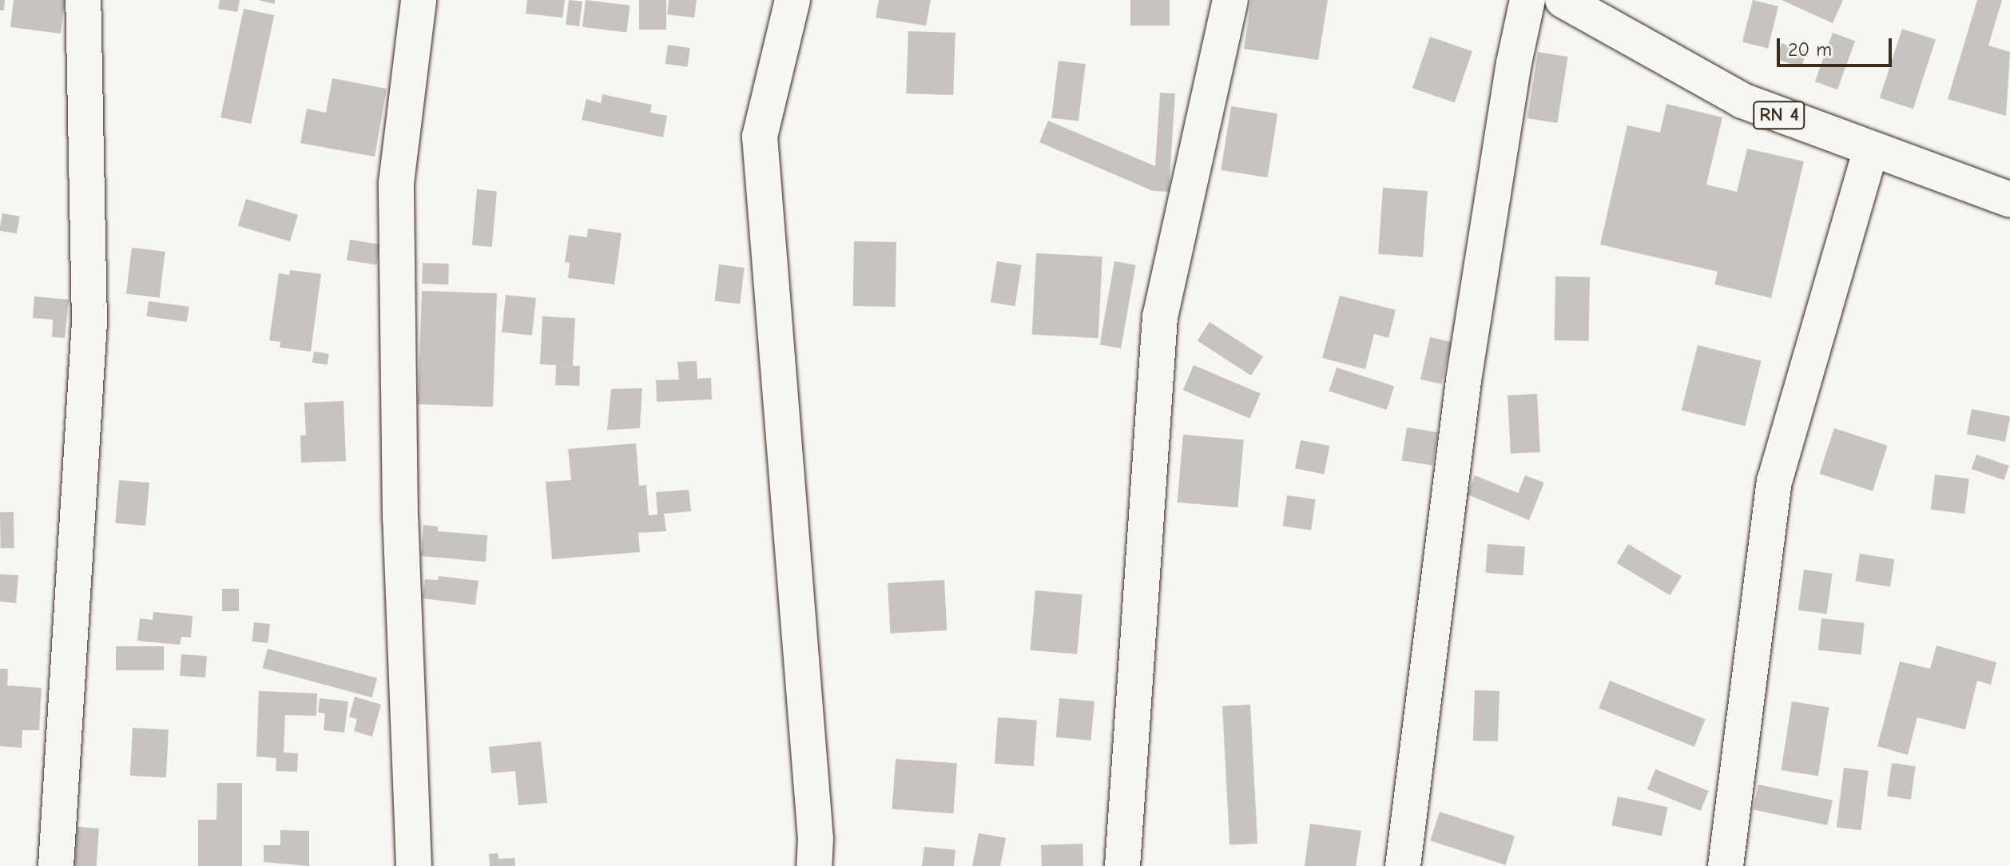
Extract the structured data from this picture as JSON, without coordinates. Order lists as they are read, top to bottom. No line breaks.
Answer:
{"streets":{"street":["RN 4"]},"scale_bar":"20 m"}
